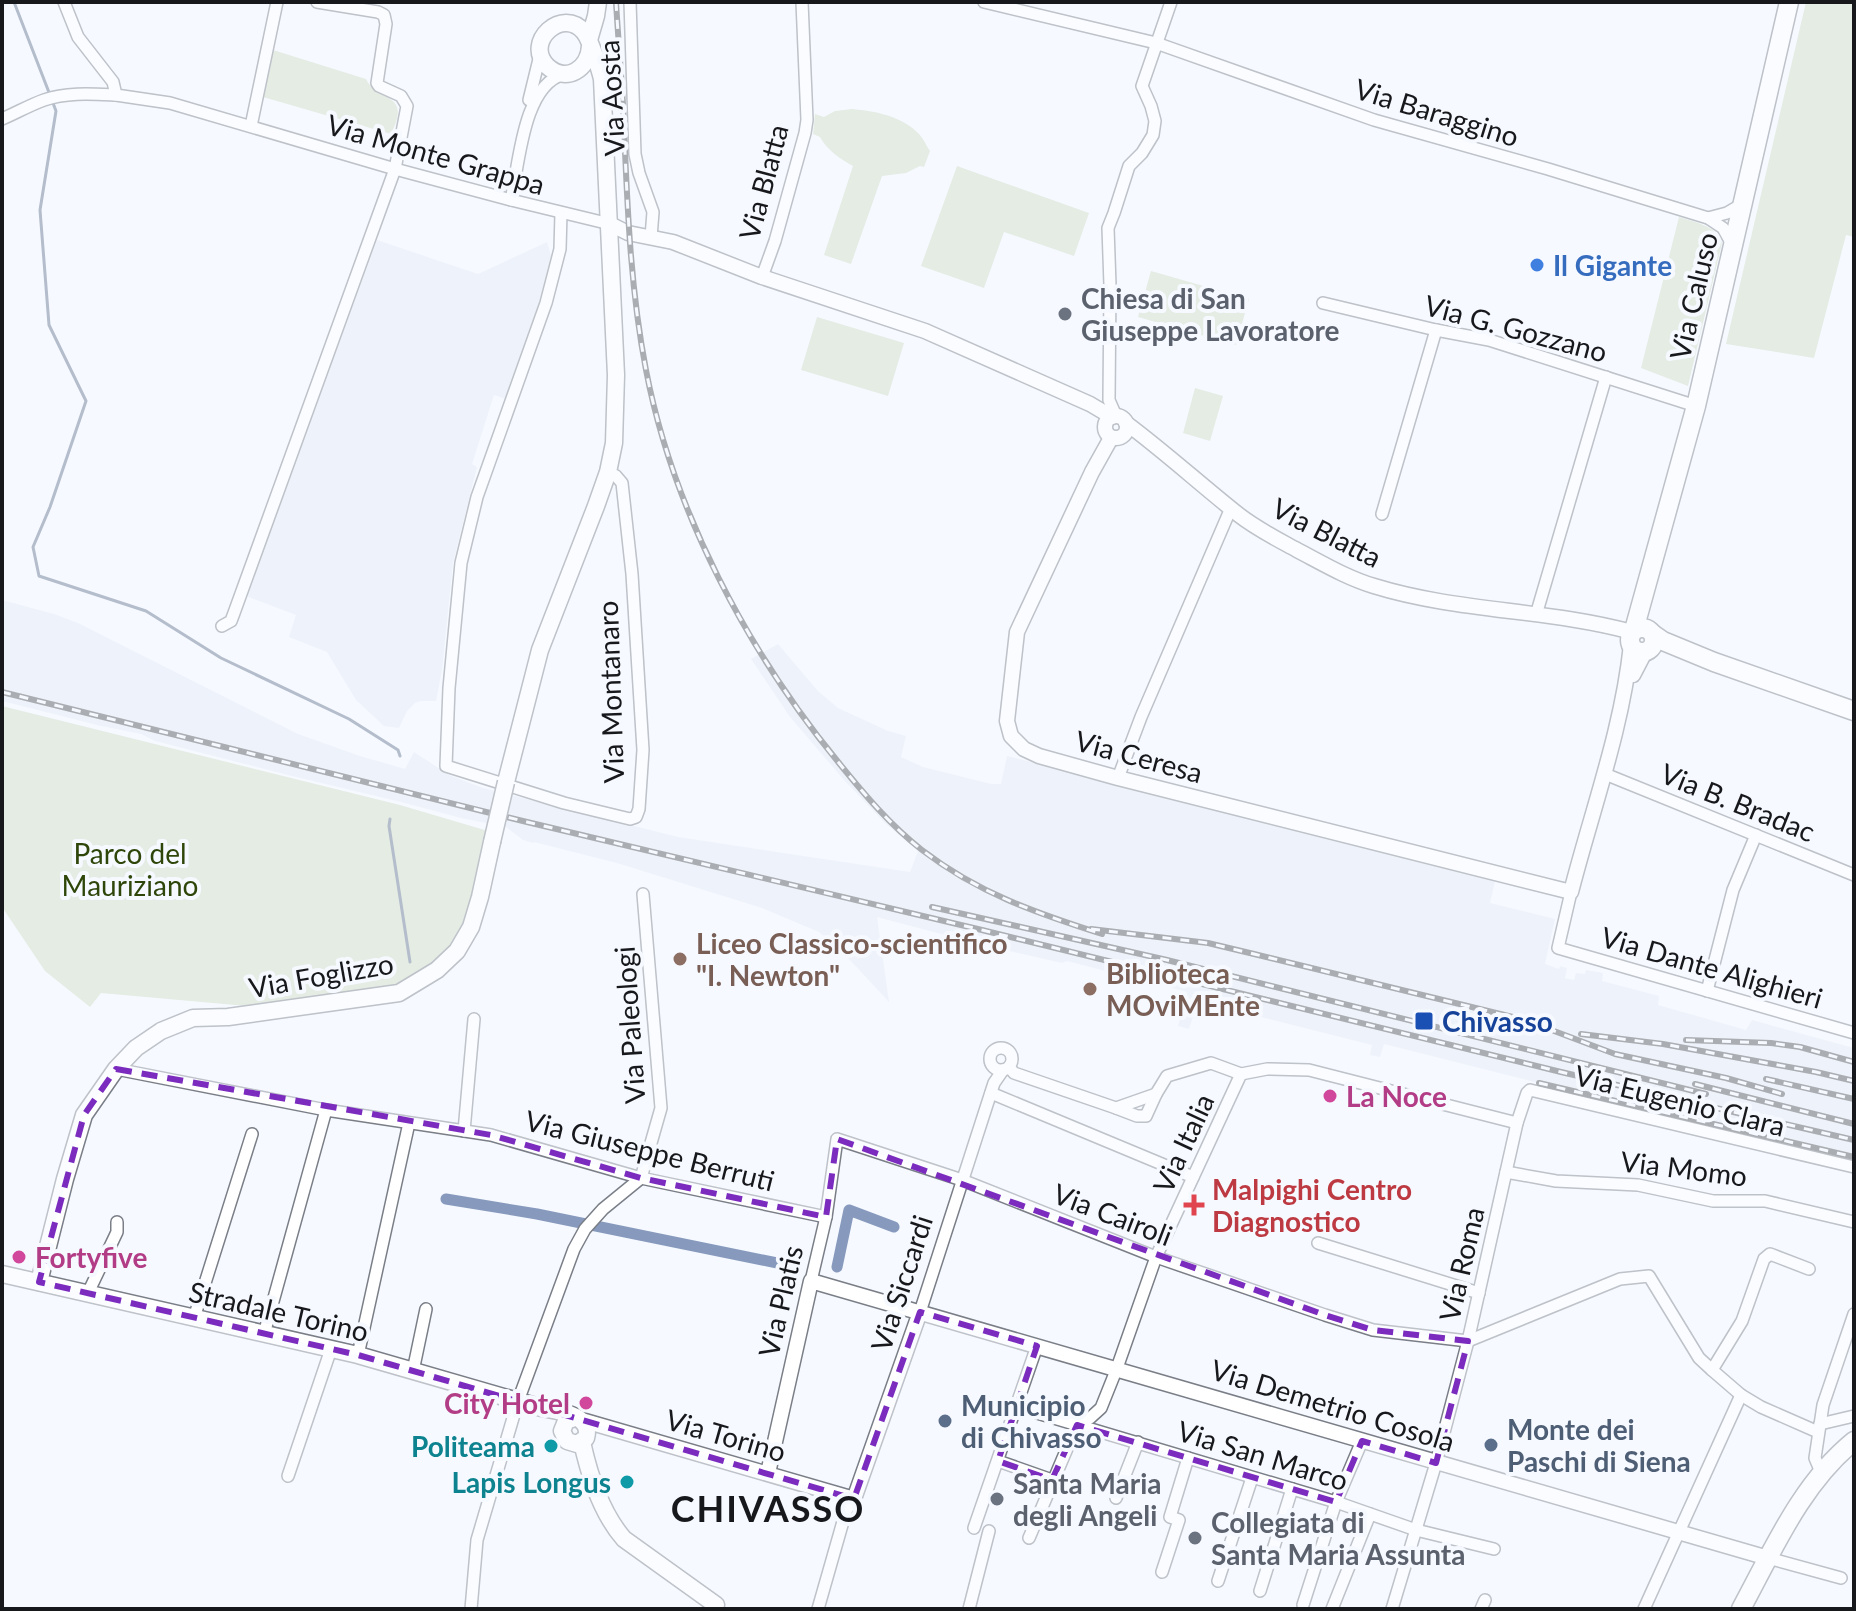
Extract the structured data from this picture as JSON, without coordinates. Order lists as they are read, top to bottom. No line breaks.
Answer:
{"streets":{"main road":["Via Caluso","Via Foglizzo","Stradale Torino"],"street":["Via Aosta","Via Baraggino","Via Monte Grappa","Via Blatta","Via G. Gozzano","Via Montanaro","Via Ceresa","Via B. Bradac","Via Dante Alighieri","Via Paleologi","Via Eugenio Clara","Via Italia","Via Giuseppe Berruti","Via Momo","Via Cairoli","Via Roma","Via Siccardi","Via Platis","Via Demetrio Cosola","Via Torino","Via San Marco"]},"crossings":[["Via Aosta","Via Blatta"],["Via Baraggino","Via Caluso"],["Via Monte Grappa","Via Blatta"],["Via Monte Grappa","Via Montanaro"],["Via Blatta","Via Caluso"],["Via Blatta","Via Ceresa"],["Via Caluso","Via G. Gozzano"],["Via Caluso","Via Ceresa"],["Via Caluso","Via B. Bradac"],["Via Caluso","Via Dante Alighieri"],["Via Montanaro","Via Foglizzo"],["Via Foglizzo","Via Giuseppe Berruti"],["Via Foglizzo","Stradale Torino"],["Via Paleologi","Via Giuseppe Berruti"],["Via Eugenio Clara","Via Italia"],["Via Eugenio Clara","Via Roma"],["Via Italia","Via Cairoli"],["Via Italia","Via Roma"],["Via Italia","Via Siccardi"],["Via Italia","Via Demetrio Cosola"],["Via Italia","Via San Marco"],["Via Giuseppe Berruti","Via Platis"],["Via Momo","Via Roma"],["Via Cairoli","Via Roma"],["Via Cairoli","Via Siccardi"],["Via Cairoli","Via Platis"],["Via Roma","Via Demetrio Cosola"],["Via Siccardi","Via Demetrio Cosola"],["Via Siccardi","Via Torino"],["Via Platis","Via Demetrio Cosola"],["Via Platis","Via Torino"],["Stradale Torino","Via Torino"]],"districts":["CHIVASSO"],"parks":["Parco del Mauriziano"],"places":{"other":["Il Gigante","Chiesa di San Giuseppe Lavoratore","Liceo Classico-scientifico \"I. Newton\"","Biblioteca MOviMEnte","La Noce","Fortyfive","City Hotel","Municipio di Chivasso","Monte dei Paschi di Siena","Politeama","Lapis Longus","Santa Maria degli Angeli","Collegiata di Santa Maria Assunta"],"transit":["Chivasso"],"health":["Malpighi Centro Diagnostico"]}}
